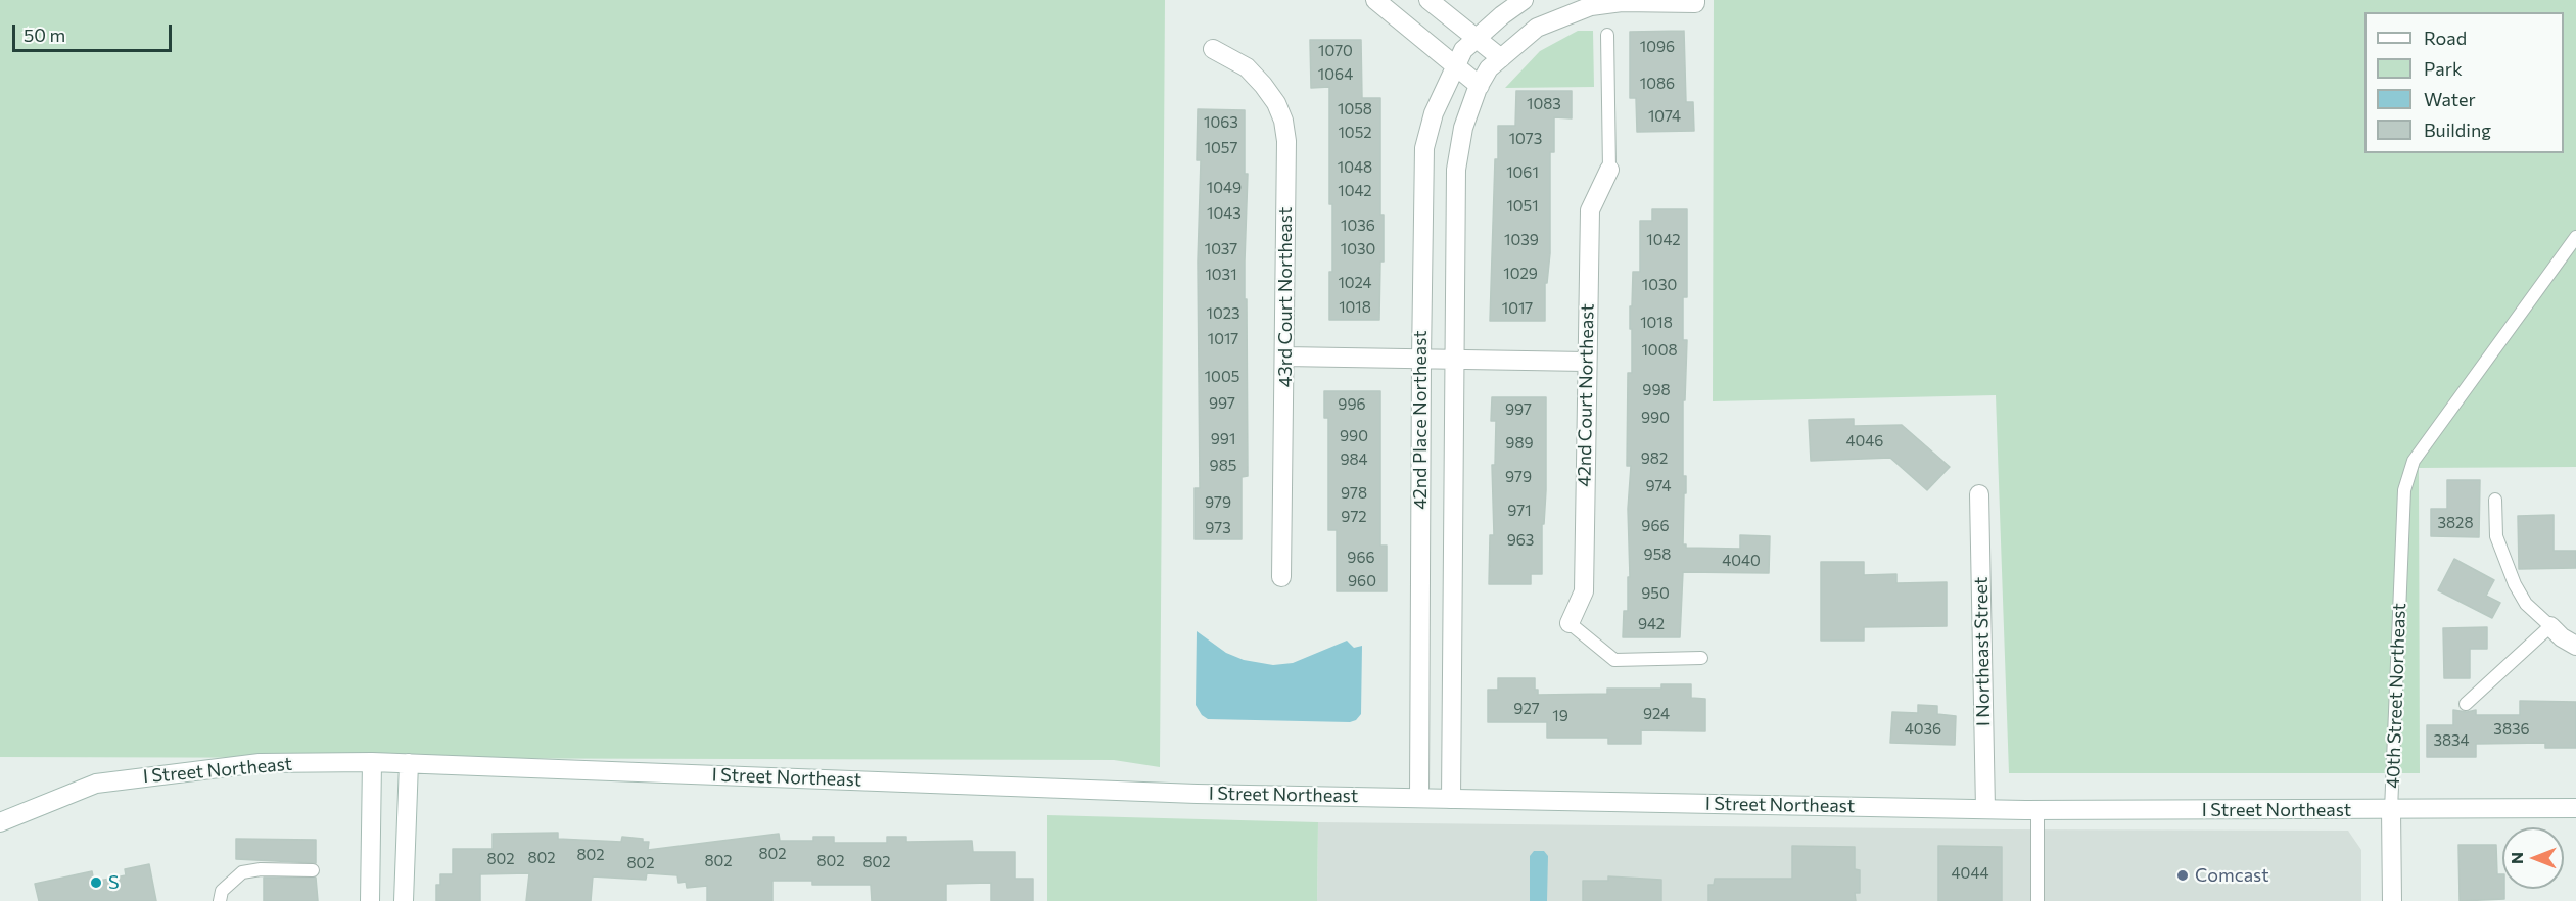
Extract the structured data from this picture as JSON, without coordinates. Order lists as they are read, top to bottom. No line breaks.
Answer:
{"streets":{"street":["43rd Court Northeast","42nd Court Northeast","42nd Place Northeast","I Northeast Street","40th Street Northeast","I Street Northeast"]},"crossings":[["42nd Place Northeast","I Street Northeast"],["I Northeast Street","I Street Northeast"],["40th Street Northeast","I Street Northeast"]],"places":["Comcast","S"],"house_numbers":["1096","1070","1064","1086","1083","1058","1074","1063","1052","1073","1057","1048","1061","1049","1042","1051","1043","1036","1039","1042","1037","1030","1029","1031","1024","1030","1018","1017","1023","1018","1017","1008","1005","998","997","996","997","990","990","991","4046","989","982","984","985","979","974","978","979","971","972","3828","966","973","963","958","966","4040","960","950","942","927","924","19","4036","3836","3834","802","802","802","802","802","802","802","802","4044"],"legend":["Road","Park","Water","Building"],"scale_bar":"50 m","north":"left"}
